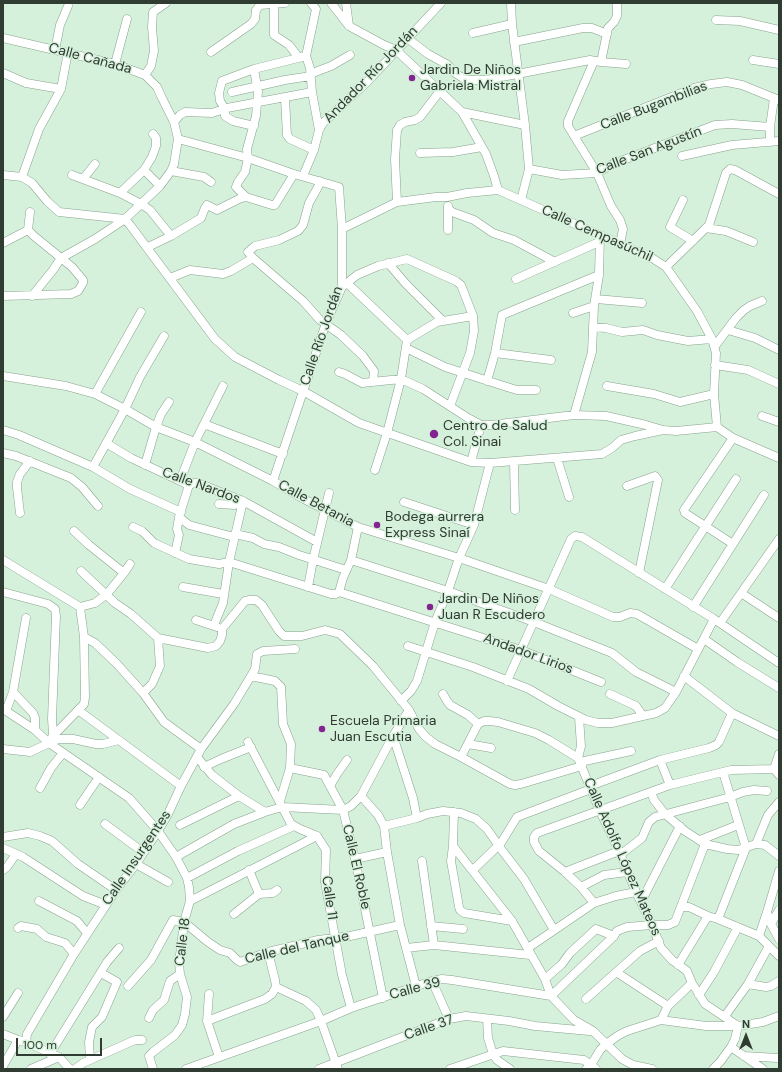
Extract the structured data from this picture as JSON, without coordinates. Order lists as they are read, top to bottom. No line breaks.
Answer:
{"streets":{"street":["Calle Cañada","Andador Río Jordán","Calle Bugambilias","Calle San Agustín","Calle Cempasúchil","Calle Río Jordán","Calle Nardos","Calle Betania","Andador Lirios","Calle Adolfo López Mateos","Calle Insurgentes","Calle El Roble","Calle 11","Calle 18","Calle del Tanque","Calle 39","Calle 37"]},"crossings":[["Calle Cempasúchil","Calle Río Jordán"],["Calle Río Jordán","Calle Betania"],["Calle Insurgentes","Calle 18"],["Calle El Roble","Calle del Tanque"],["Calle El Roble","Calle 39"],["Calle 11","Calle del Tanque"],["Calle 11","Calle 39"],["Calle 18","Calle del Tanque"]],"places":["Jardin De Niños Gabriela Mistral","Centro de Salud Col. Sinai","Bodega aurrera Express Sinaí","Jardin De Niños Juan R Escudero","Escuela Primaria Juan Escutia"],"scale_bar":"100 m","north":"top"}
